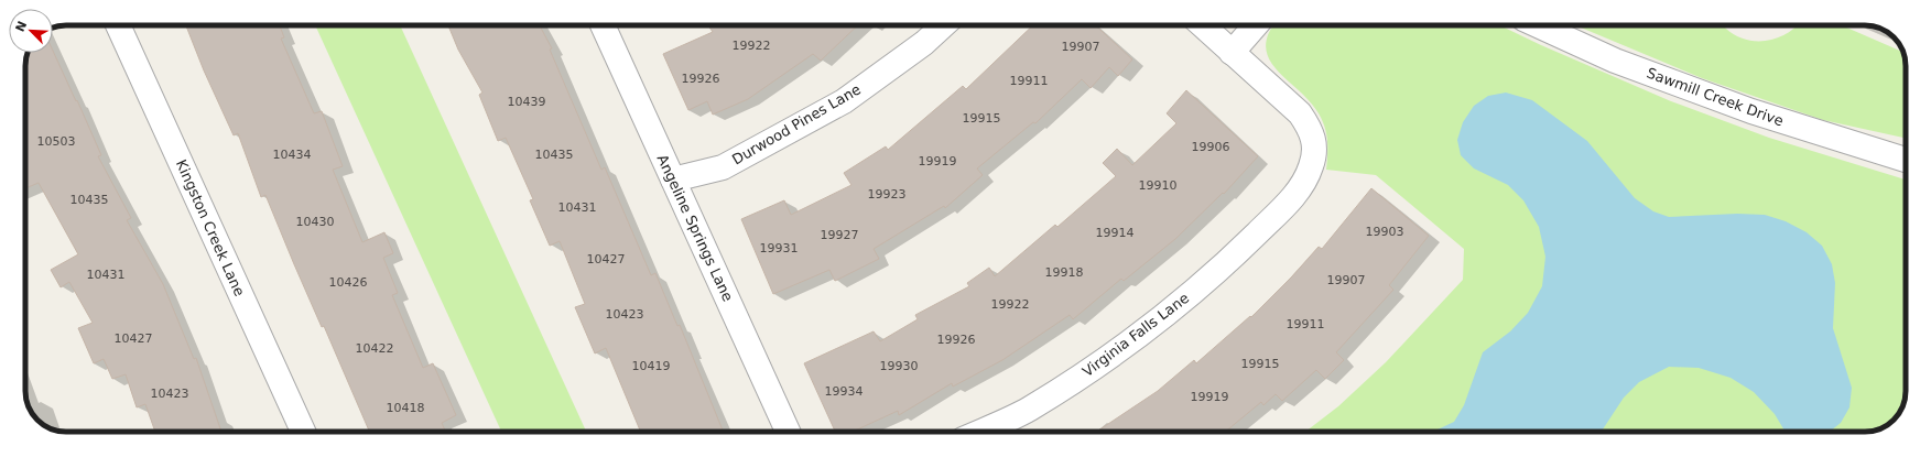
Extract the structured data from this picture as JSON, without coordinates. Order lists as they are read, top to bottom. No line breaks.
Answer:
{"streets":{"street":["Sawmill Creek Drive","Durwood Pines Lane","Kingston Creek Lane","Angeline Springs Lane","Virginia Falls Lane"]},"crossings":[["Durwood Pines Lane","Angeline Springs Lane"]],"house_numbers":["19922","19907","19926","19911","10439","19915","10503","19906","10434","10435","19919","19910","19923","10435","10431","10430","19903","19914","19927","19931","10427","19918","10431","19907","10426","19922","10423","19911","10427","19926","10422","19915","10419","19930","19934","10423","19919","10418"],"north":"top left"}
